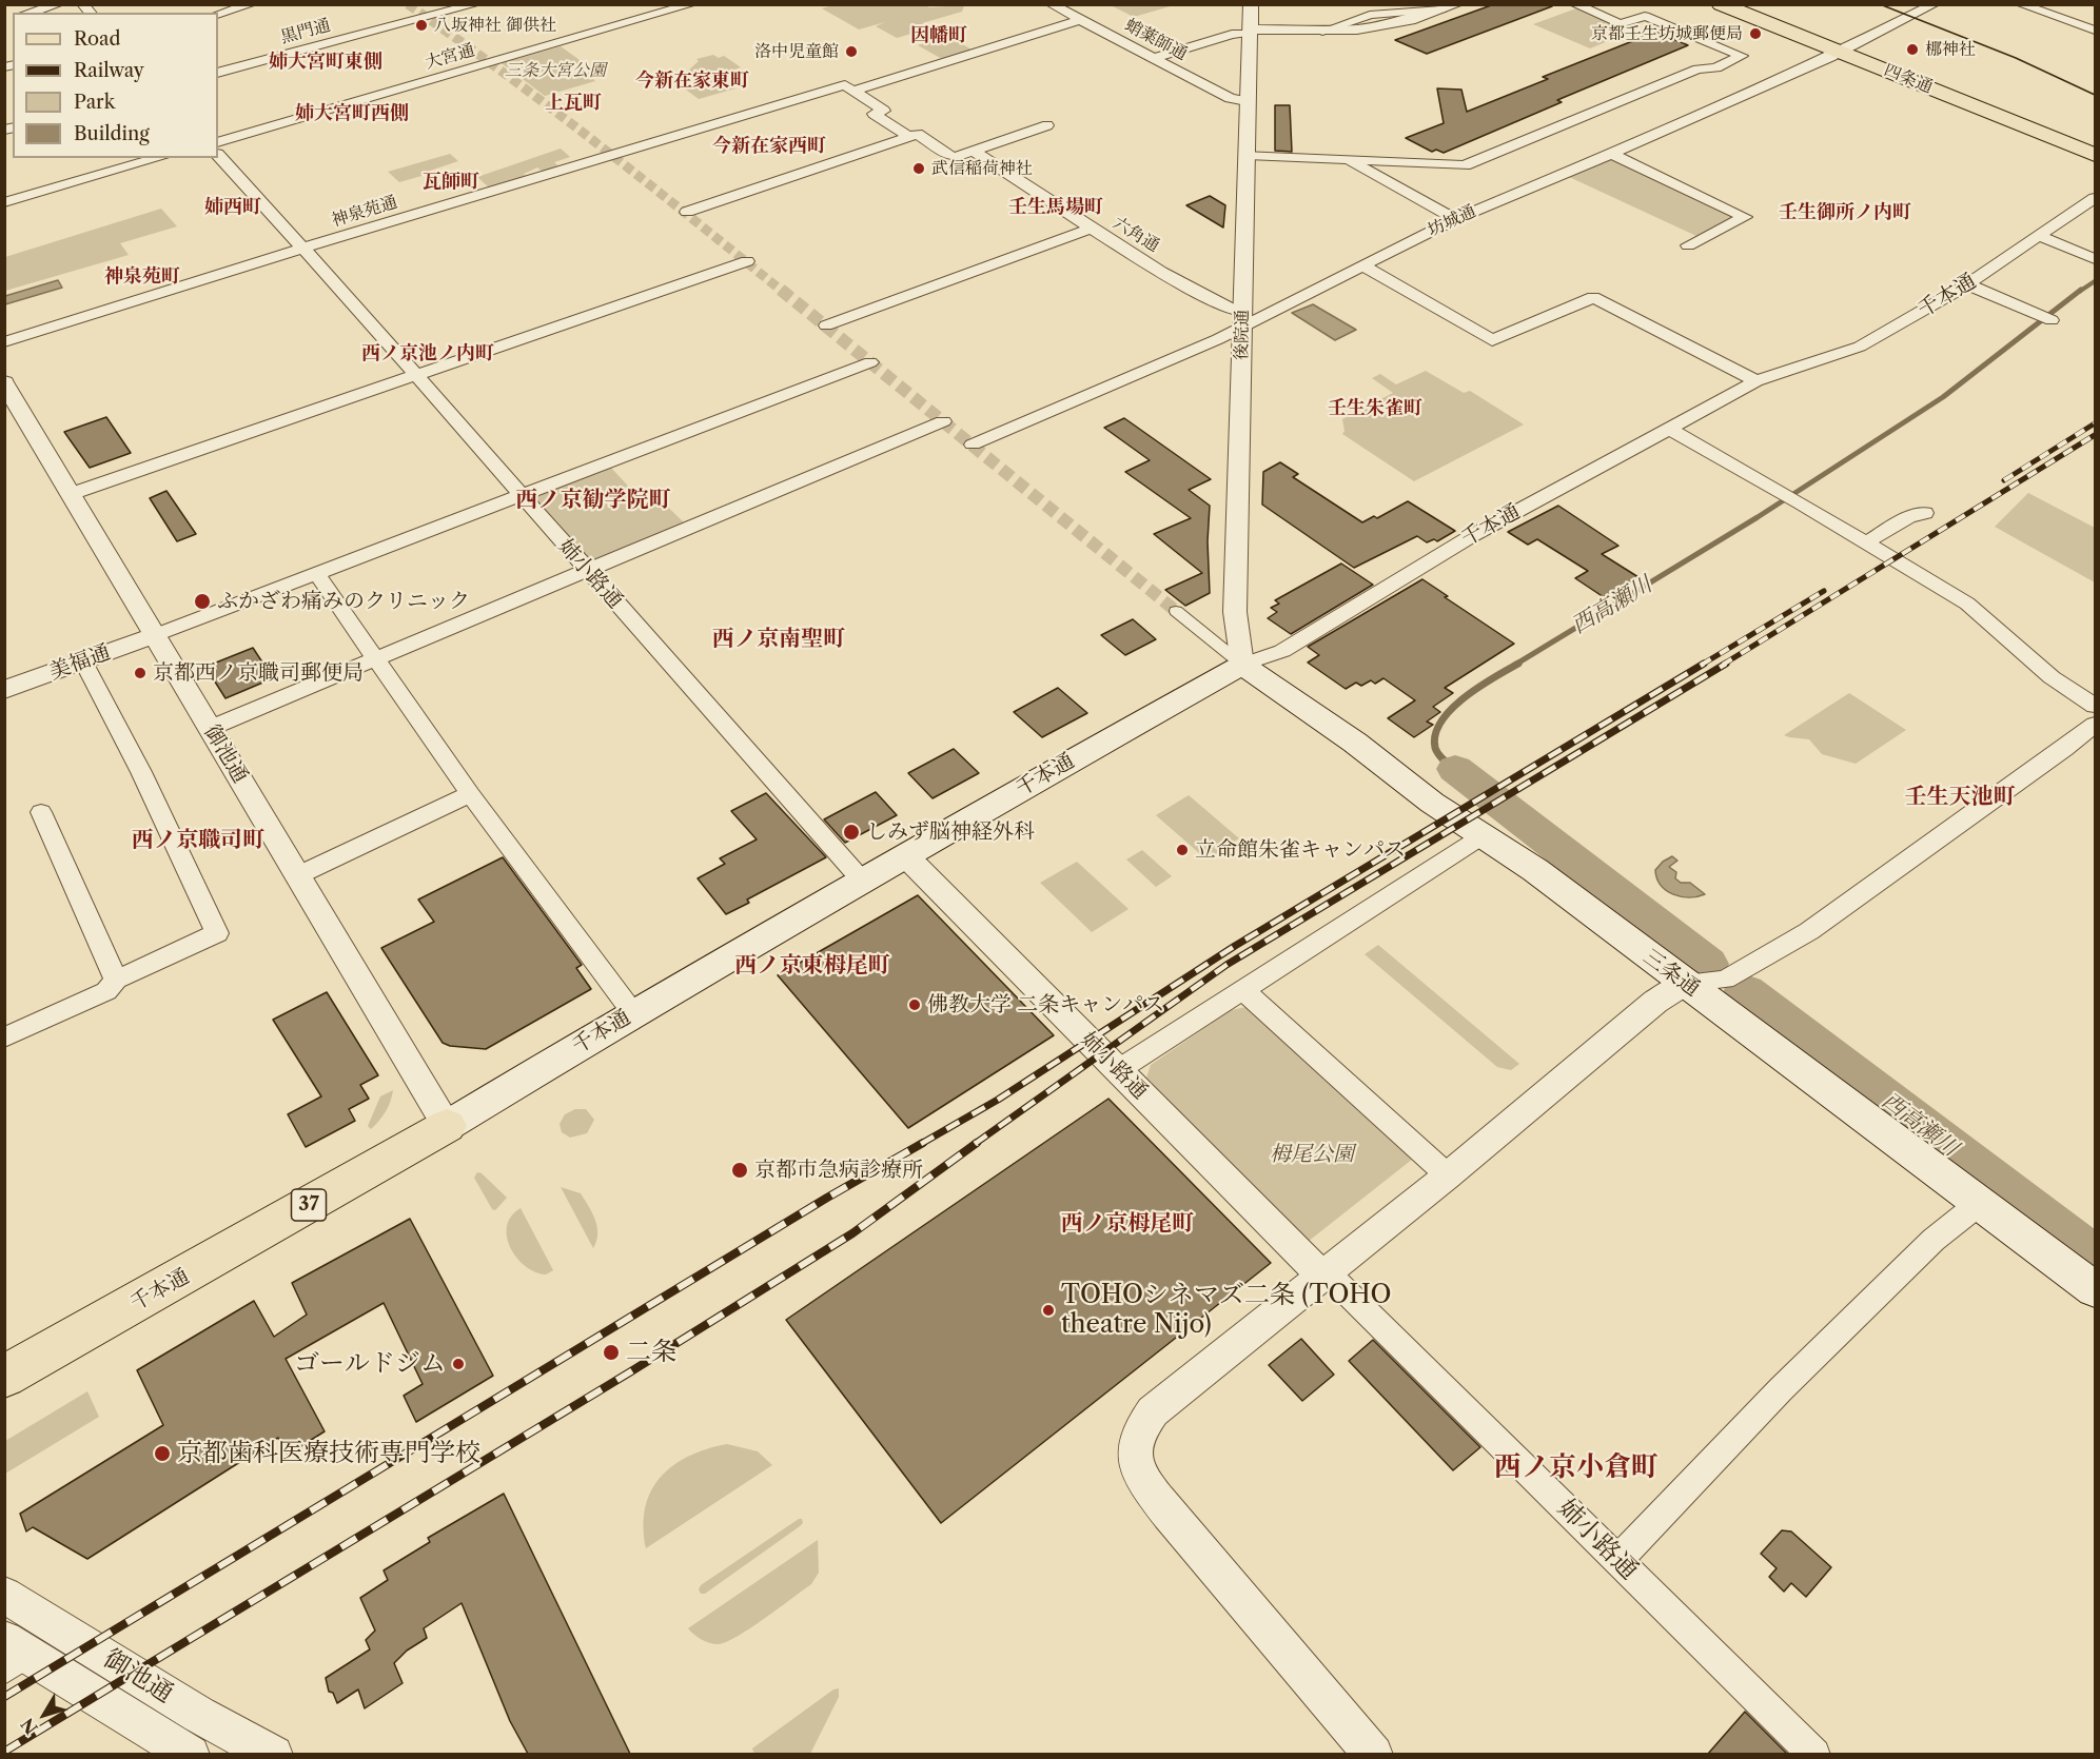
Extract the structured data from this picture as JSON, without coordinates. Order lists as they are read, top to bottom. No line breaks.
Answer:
{"streets":{"main road":["四条通","千本通","三条通","37"],"street":["黒門通","蛸薬師通","大宮通","神泉苑通","坊城通","六角通","後院通","姉小路通","美福通","御池通"]},"crossings":[["蛸薬師通","神泉苑通"],["蛸薬師通","後院通"],["四条通","坊城通"],["神泉苑通","姉小路通"],["坊城通","六角通"],["坊城通","後院通"],["六角通","後院通"],["千本通","後院通"],["千本通","姉小路通"],["千本通","御池通"],["千本通","三条通"],["後院通","三条通"],["美福通","御池通"]],"districts":["因幡町","姉大宮町東側","今新在家東町","上瓦町","姉大宮町西側","今新在家西町","瓦師町","姉西町","壬生馬場町","壬生御所ノ内町","神泉苑町","西ノ京池ノ内町","壬生朱雀町","西ノ京勧学院町","西ノ京南聖町","壬生天池町","西ノ京職司町","西ノ京東栂尾町","西ノ京栂尾町","西ノ京小倉町"],"water":["西高瀬川"],"parks":["三条大宮公園","栂尾公園"],"places":["八坂神社 御供社","京都壬生坊城郵便局","梛神社","洛中児童館","武信稲荷神社","ふかざわ痛みのクリニック","京都西ノ京職司郵便局","しみず脳神経外科","立命館朱雀キャンパス","佛教大学 二条キャンパス","京都市急病診療所","TOHOシネマズ二条 (TOHO theatre Nijo)","二条","ゴールドジム","京都歯科医療技術専門学校"],"legend":["Road","Railway","Park","Building"],"north":"bottom left"}
